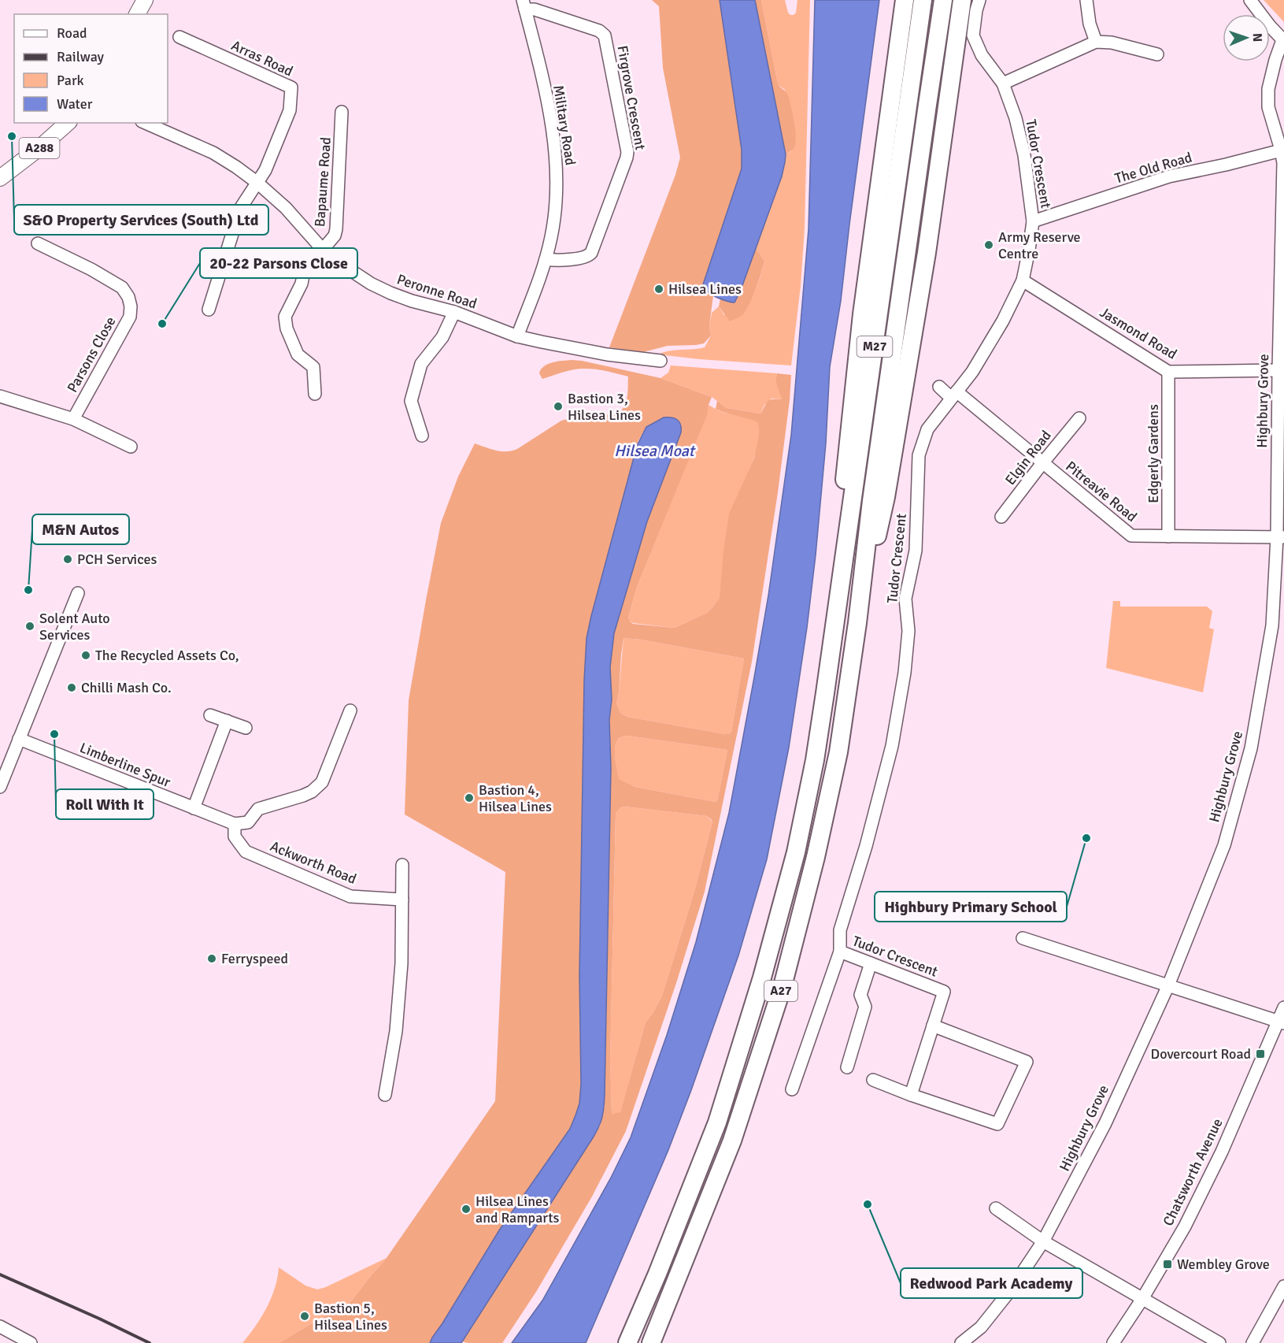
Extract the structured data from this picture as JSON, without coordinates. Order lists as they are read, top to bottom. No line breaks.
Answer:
{"streets":{"highway":["M27","A27"],"main road":["A288"],"street":["Arras Road","Firgrove Crescent","Military Road","Tudor Crescent","The Old Road","Bapaume Road","Peronne Road","Jasmond Road","Parsons Close","Highbury Grove","Edgerly Gardens","Elgin Road","Pitreavie Road","Limberline Spur","Ackworth Road","Chatsworth Avenue"]},"crossings":[["Arras Road","Peronne Road"],["Firgrove Crescent","Military Road"],["Military Road","Peronne Road"],["Tudor Crescent","The Old Road"],["Tudor Crescent","Jasmond Road"],["Tudor Crescent","Pitreavie Road"],["The Old Road","Highbury Grove"],["Bapaume Road","Peronne Road"],["Jasmond Road","Highbury Grove"],["Jasmond Road","Edgerly Gardens"],["M27","A27"],["Highbury Grove","Pitreavie Road"],["Edgerly Gardens","Pitreavie Road"],["Elgin Road","Pitreavie Road"],["Limberline Spur","Ackworth Road"]],"water":["Hilsea Moat"],"places":{"other":["S&O Property Services (South) Ltd","Army Reserve Centre","Hilsea Lines","20-22 Parsons Close","Bastion 3, Hilsea Lines","PCH Services","M&N Autos","Solent Auto Services","The Recycled Assets Co,","Chilli Mash Co.","Roll With It","Bastion 4, Hilsea Lines","Highbury Primary School","Ferryspeed","Redwood Park Academy","Hilsea Lines and Ramparts","Bastion 5, Hilsea Lines"],"transit":["Dovercourt Road","Wembley Grove"]},"legend":["Road","Railway","Park","Water"],"north":"right"}
